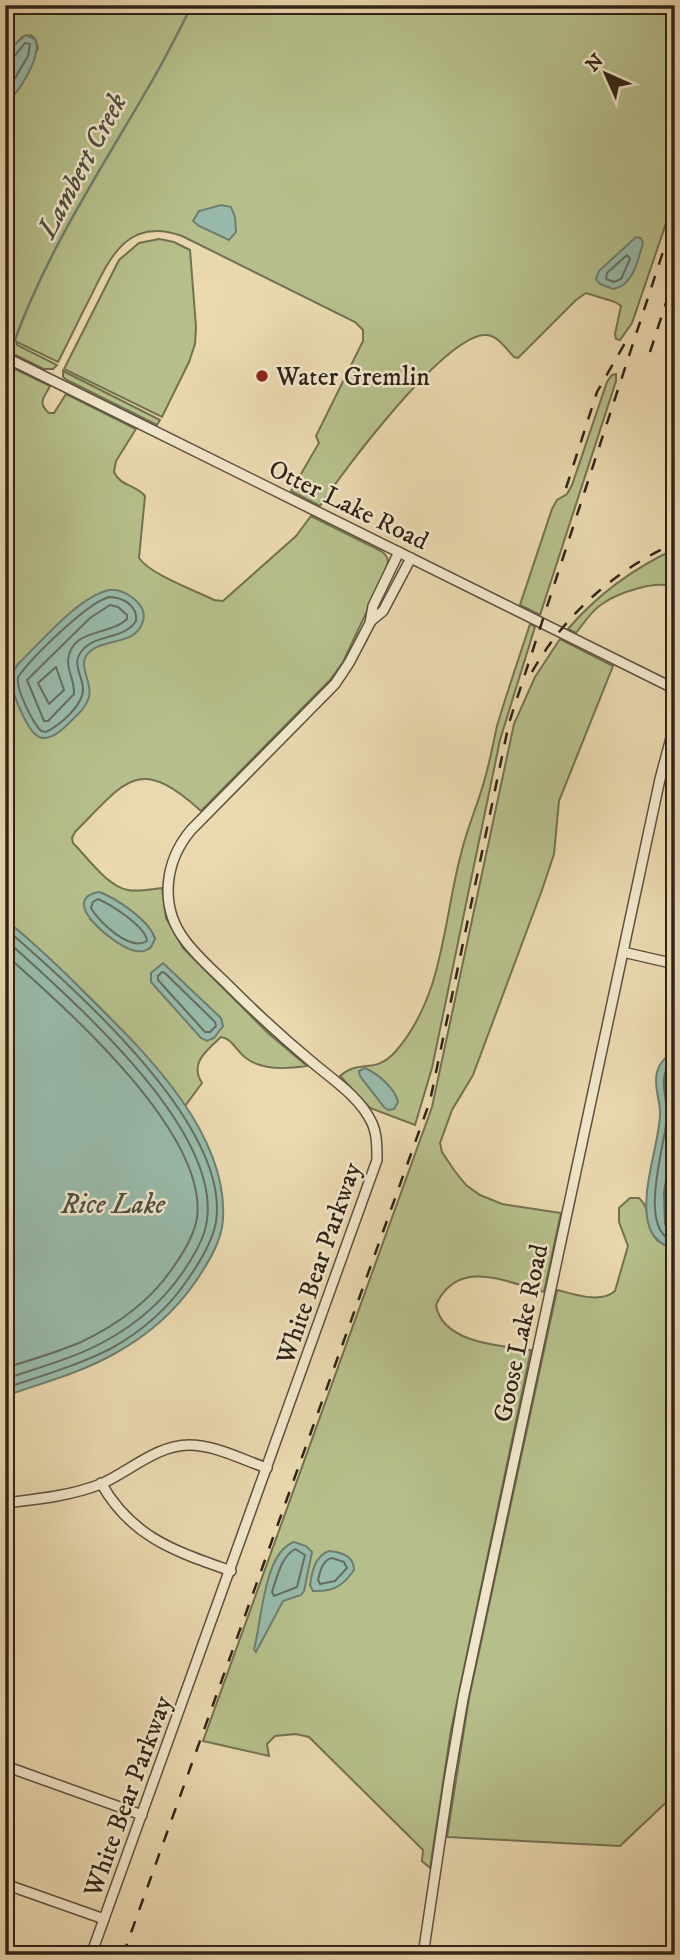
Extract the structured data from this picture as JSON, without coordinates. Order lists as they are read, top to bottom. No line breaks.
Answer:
{"streets":{"street":["Otter Lake Road","White Bear Parkway","Goose Lake Road"]},"crossings":[["Otter Lake Road","White Bear Parkway"]],"water":["Lambert Creek","Rice Lake"],"places":["Water Gremlin"],"north":"top left"}
